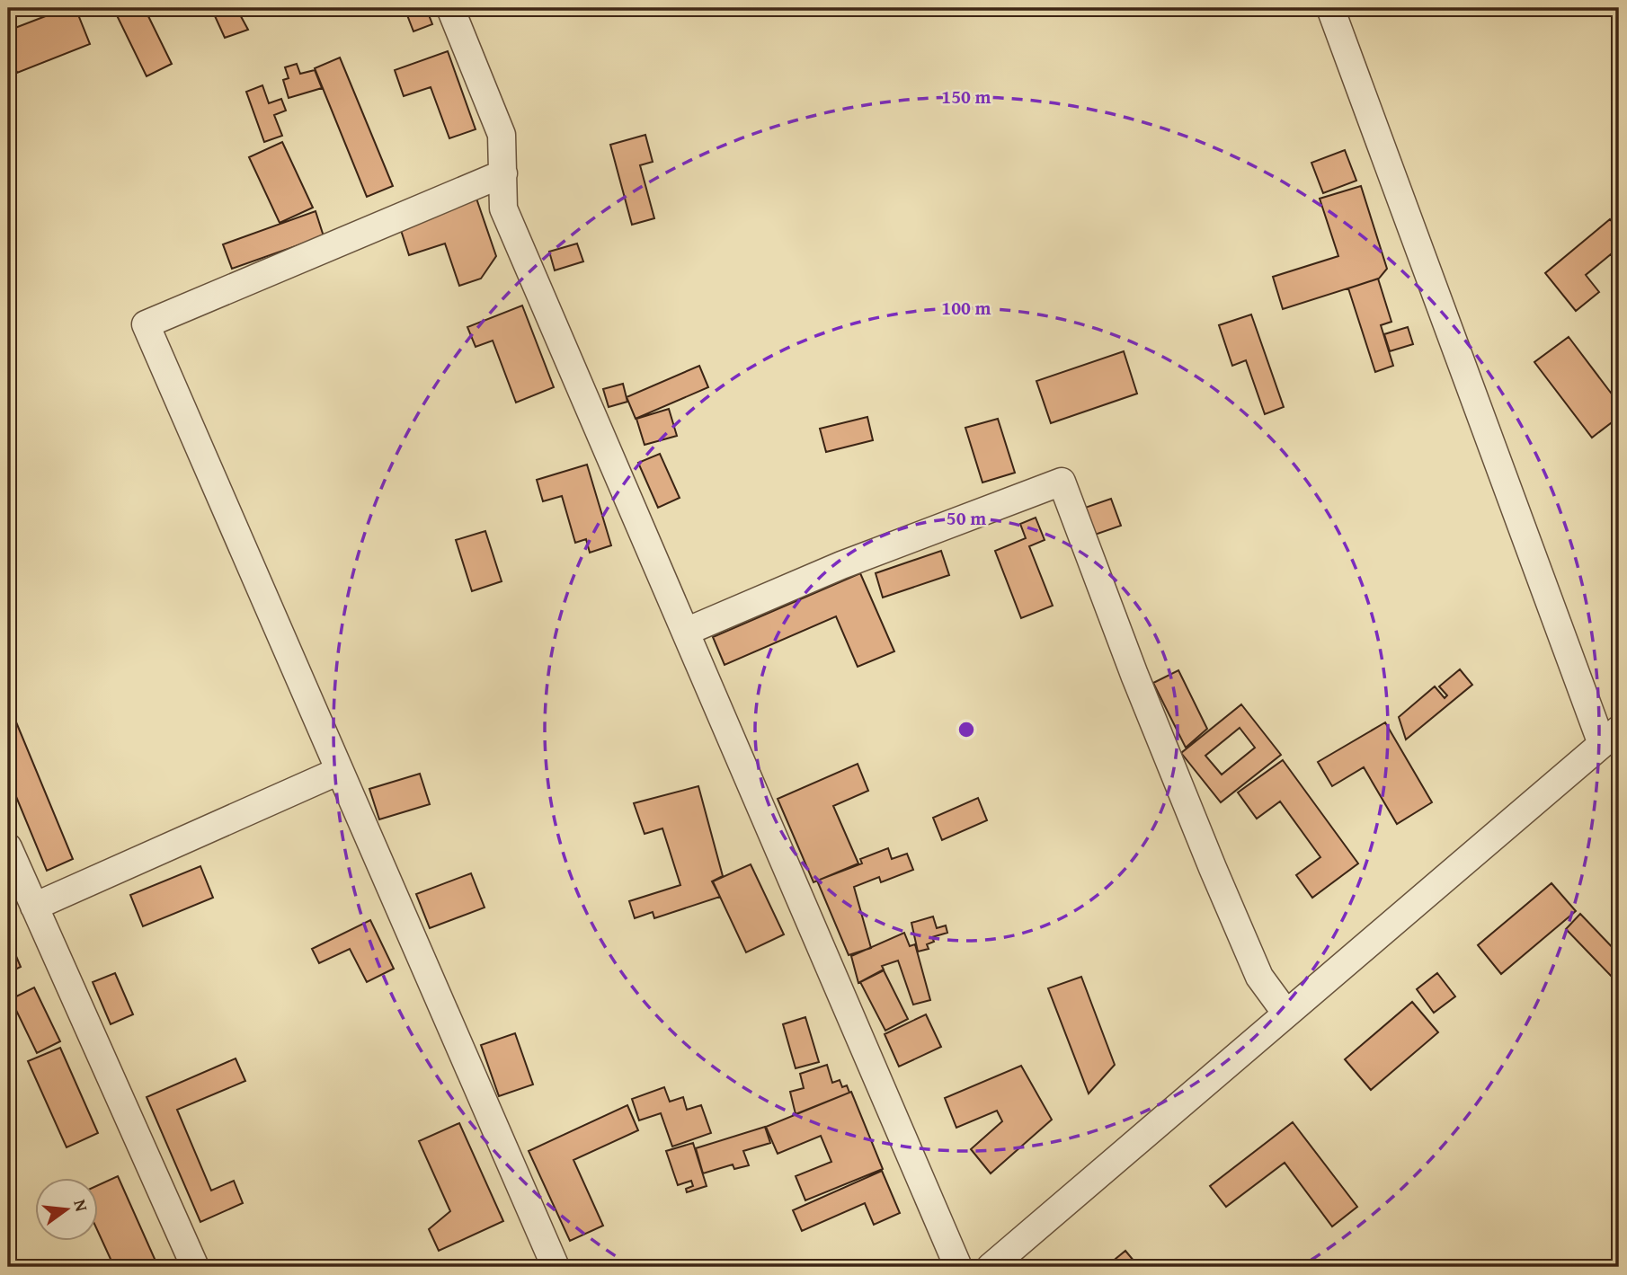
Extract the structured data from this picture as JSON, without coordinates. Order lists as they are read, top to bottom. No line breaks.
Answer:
{"north":"right","rings":["150 m","100 m","50 m"]}
